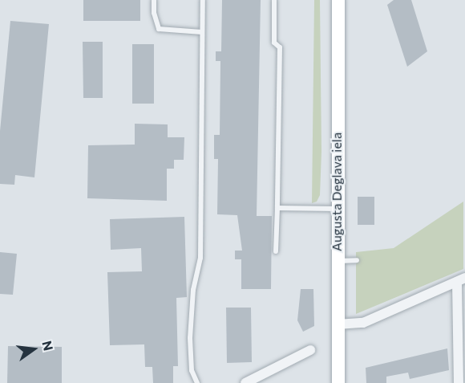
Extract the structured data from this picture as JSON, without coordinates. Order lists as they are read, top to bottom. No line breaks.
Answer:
{"streets":{"main road":["Augusta Deglava iela"]},"north":"right"}
